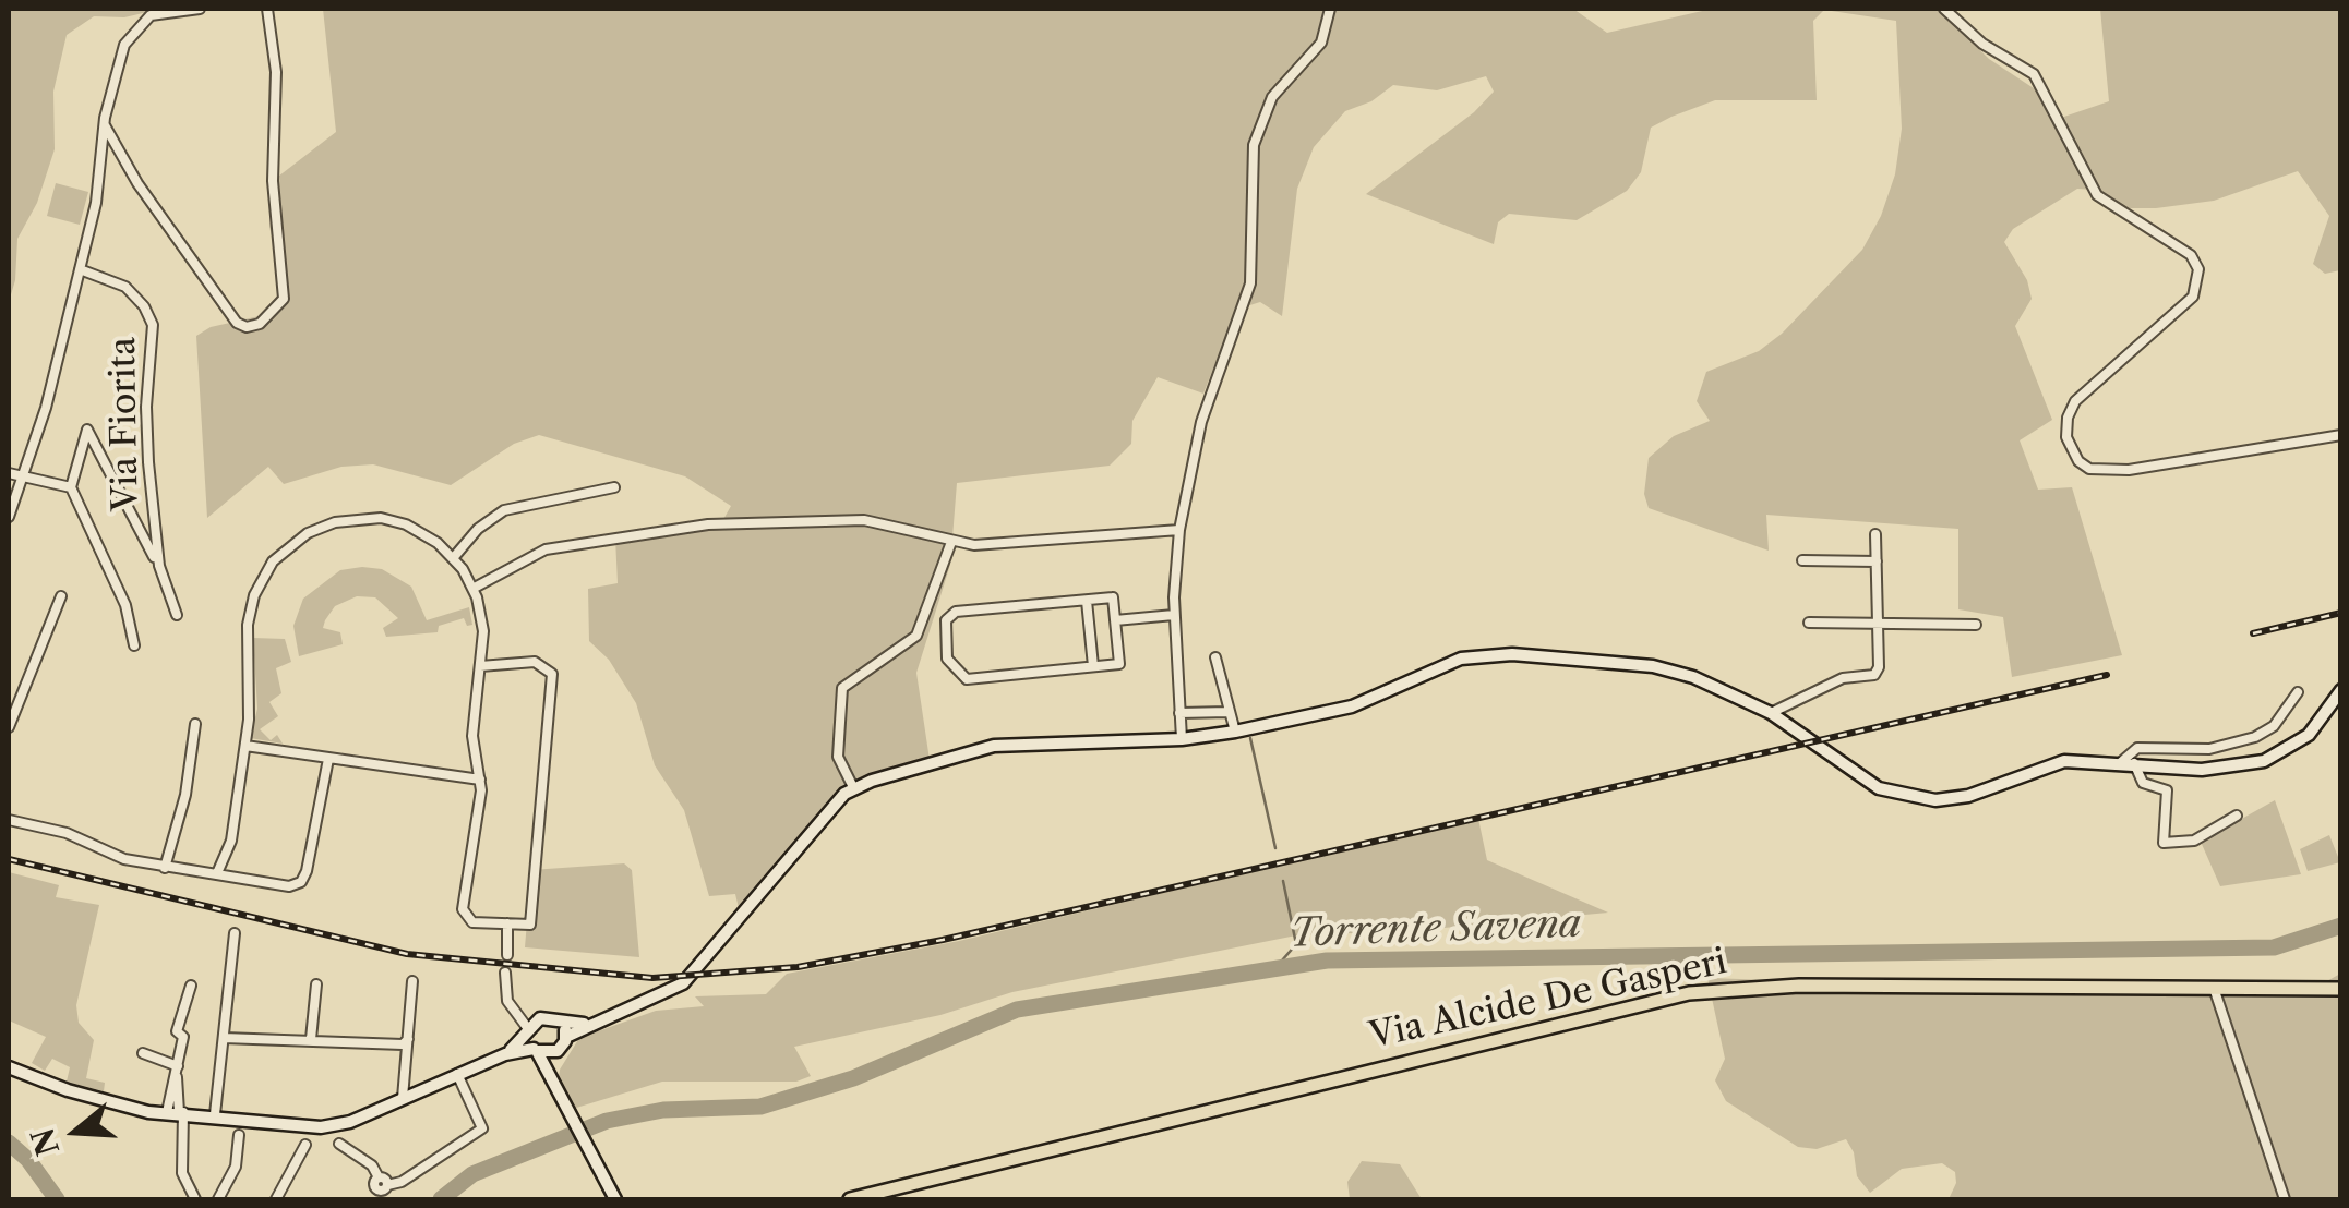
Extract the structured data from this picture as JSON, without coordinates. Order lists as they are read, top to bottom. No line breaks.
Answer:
{"streets":{"main road":["Via Alcide De Gasperi"],"street":["Via Fiorita"]},"water":["Torrente Savena"],"north":"left"}
